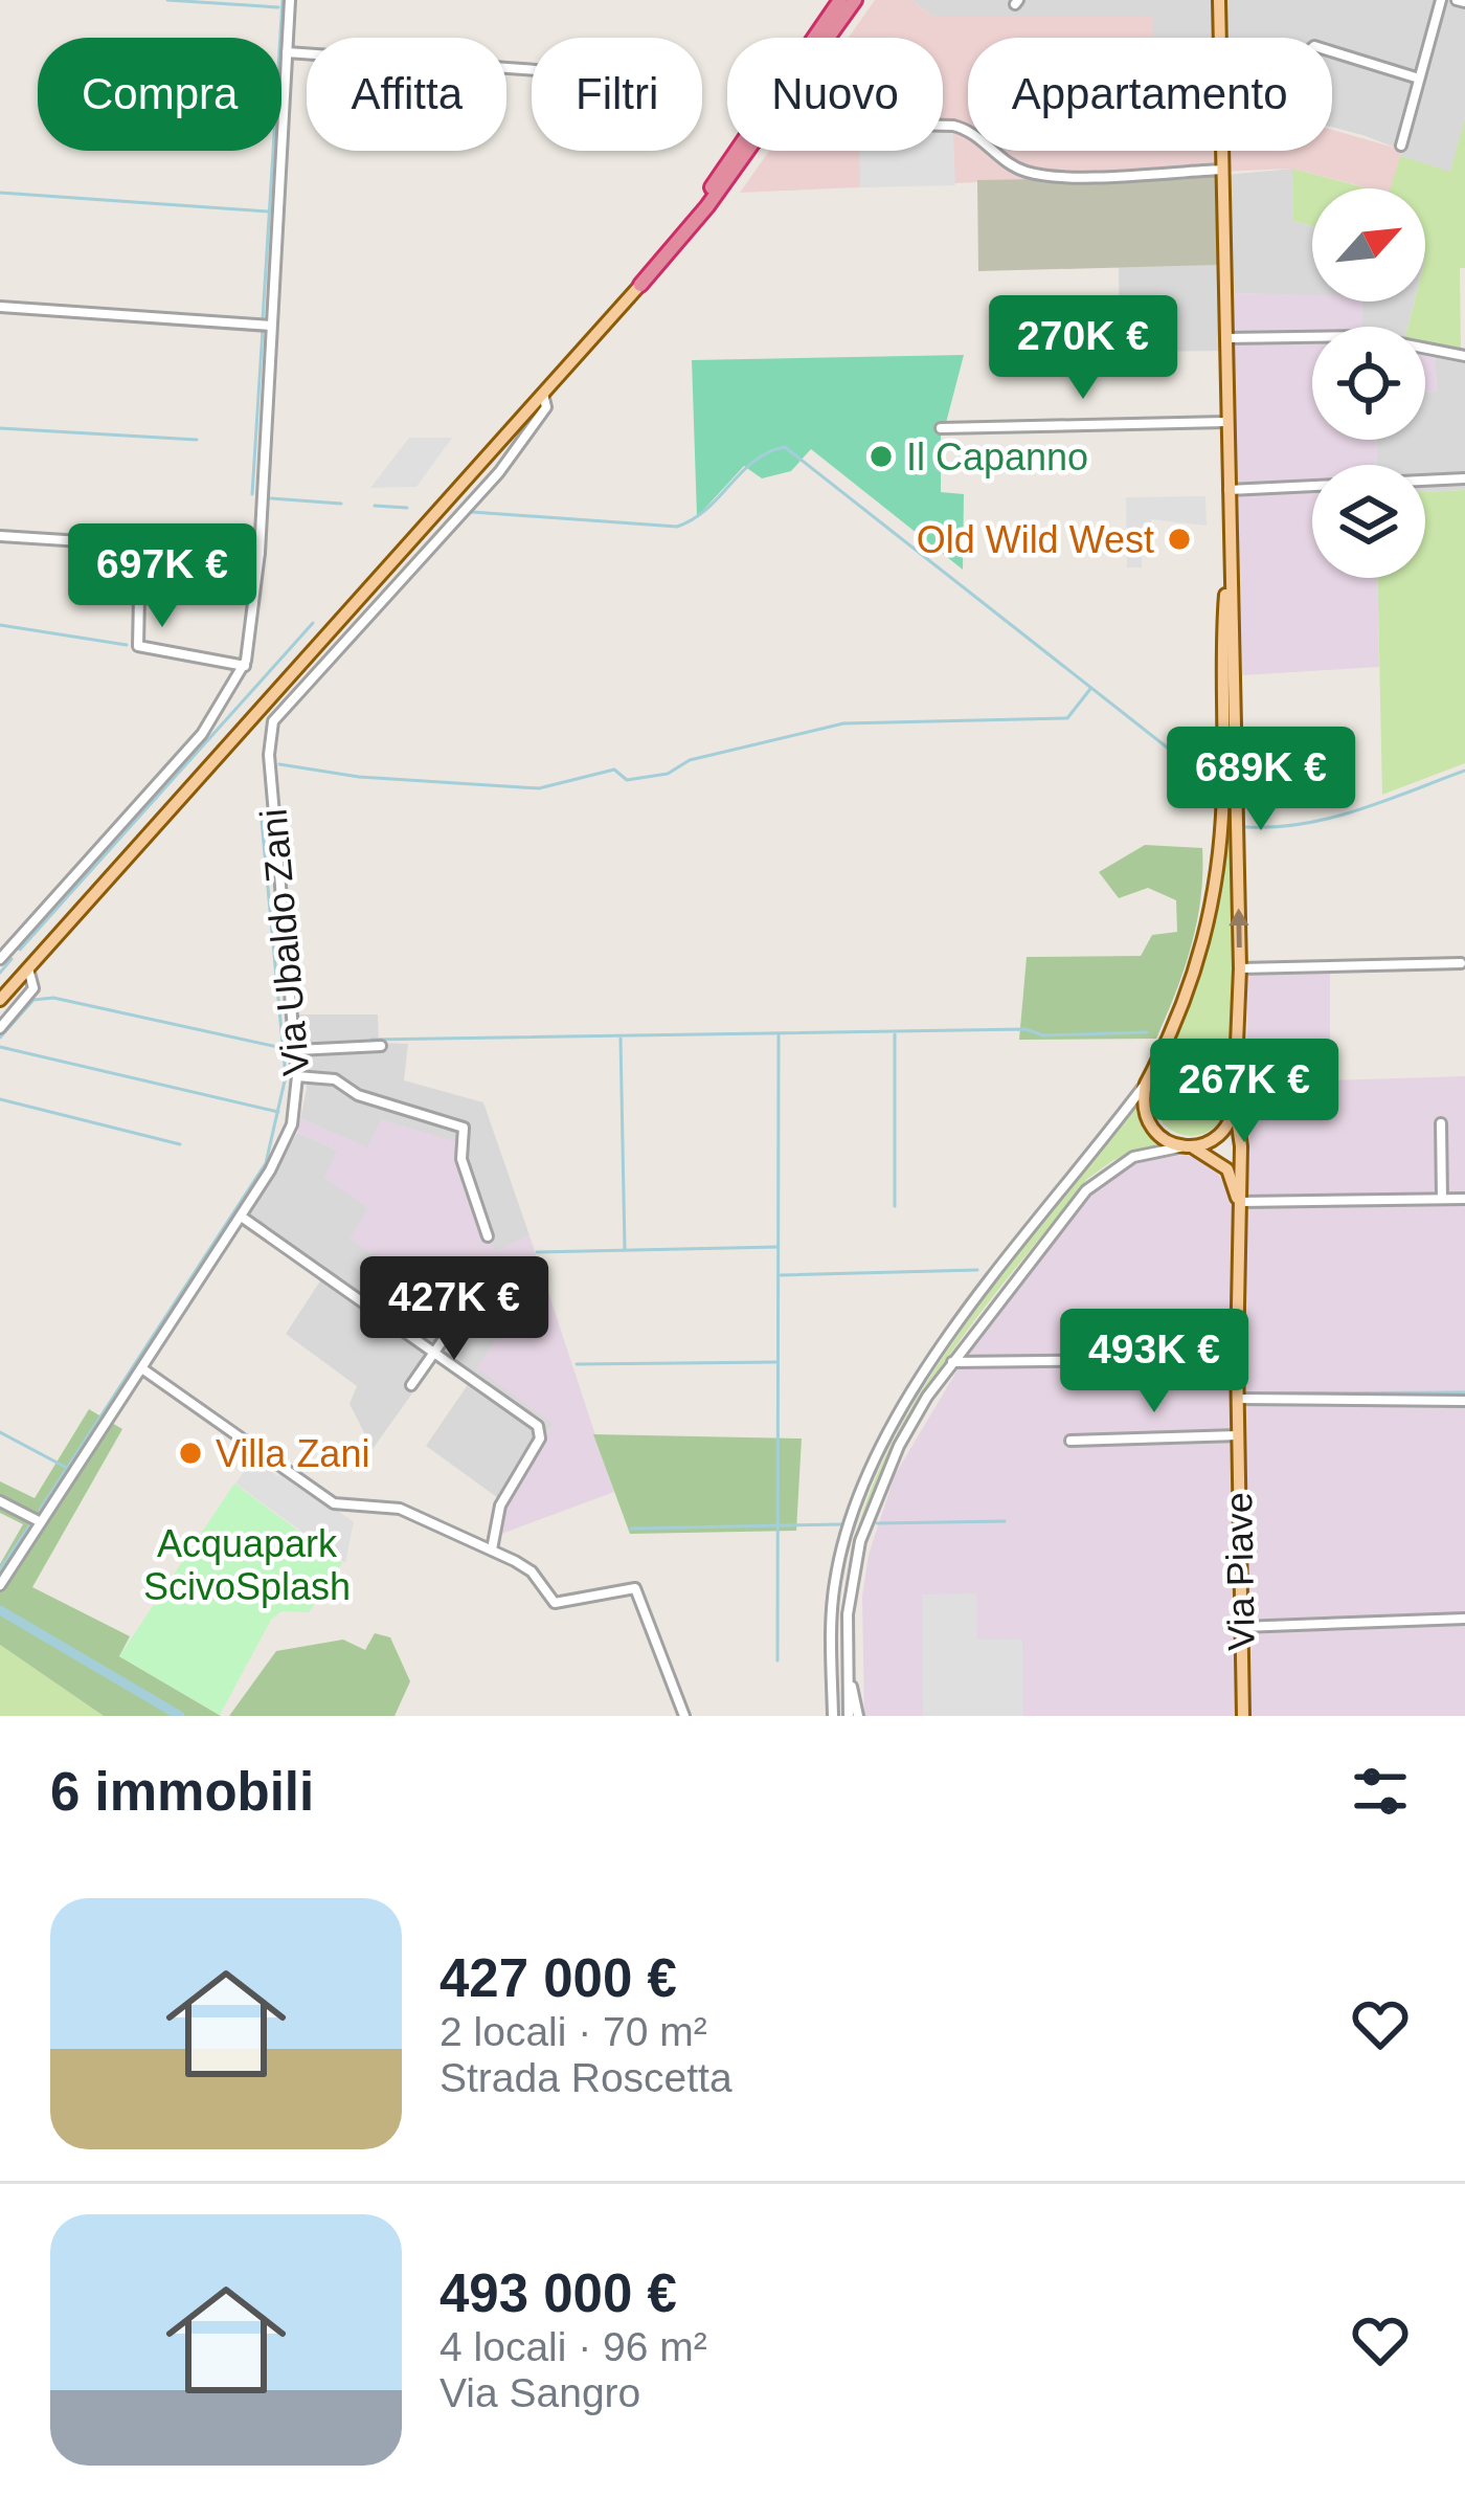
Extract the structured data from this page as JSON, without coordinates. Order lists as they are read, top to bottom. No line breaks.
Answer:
{"streets":{"main road":["Via Piave"],"street":["Via Ubaldo Zani"]},"parks":["Acquapark ScivoSplash"],"places":["Il Capanno","Old Wild West","Villa Zani"],"north":"top right","page":{"chip":["Compra","Affitta","Filtri","Nuovo","Appartamento"],"price":["270K €","697K €","689K €","267K €","427K €","493K €"],"heading":"6 immobili","list":[{"name":"427 000 €","note":"2 locali · 70 m² · Strada Roscetta"},{"name":"493 000 €","note":"4 locali · 96 m² · Via Sangro"}]}}
